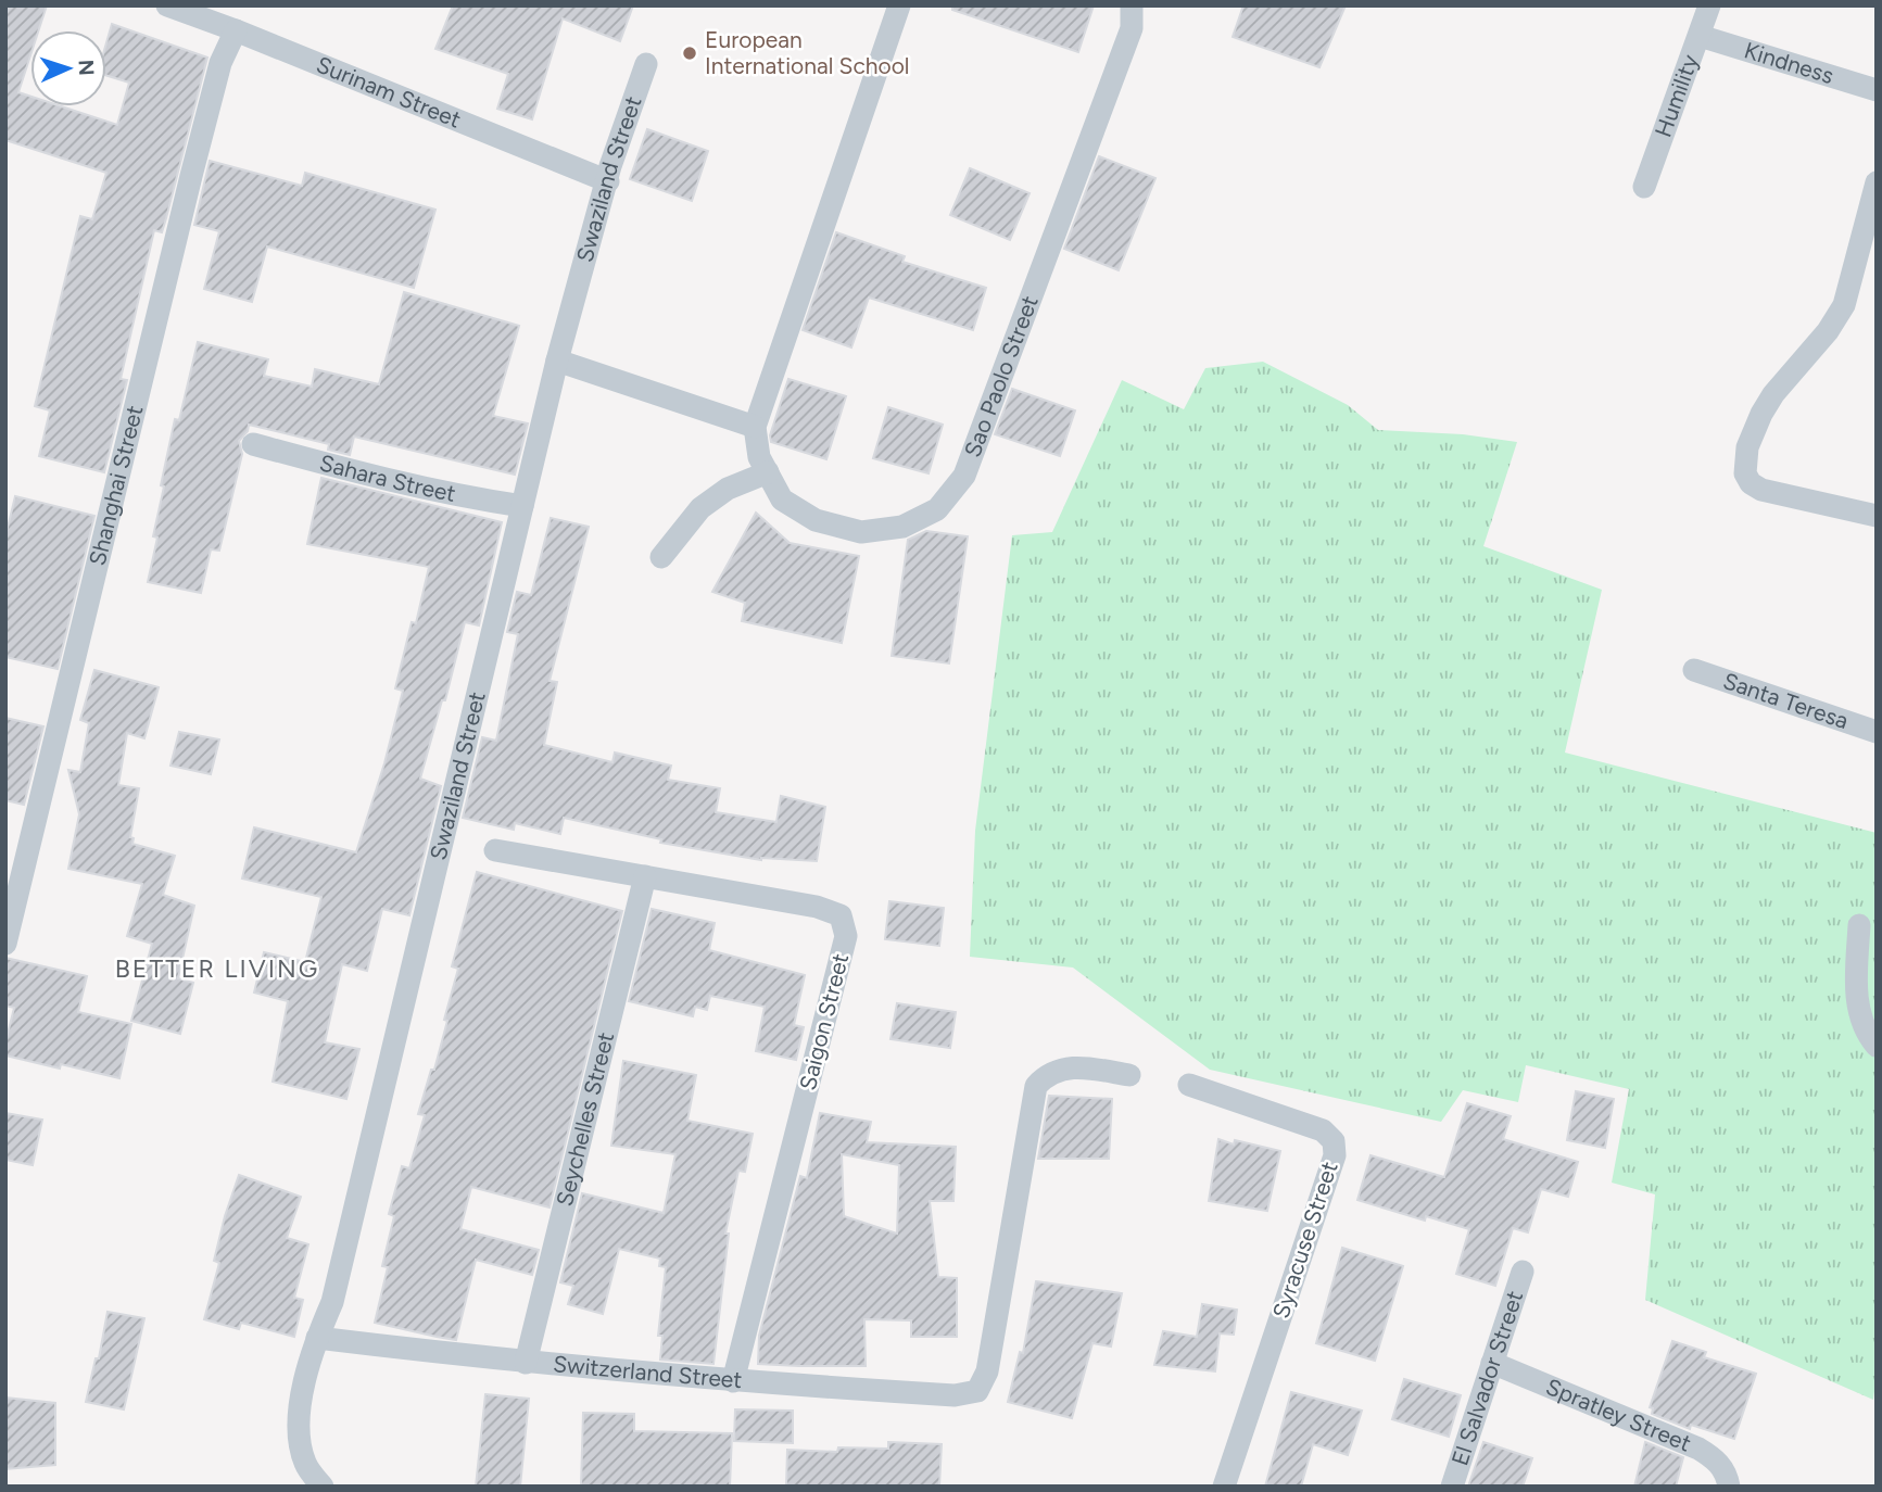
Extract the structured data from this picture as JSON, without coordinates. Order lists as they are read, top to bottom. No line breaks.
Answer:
{"streets":{"street":["Kindness","Surinam Street","Humility","Swaziland Street","Sao Paolo Street","Sahara Street","Shanghai Street","Santa Teresa","Saigon Street","Seychelles Street","Syracuse Street","Switzerland Street","El Salvador Street","Spratley Street"]},"crossings":[["Kindness","Humility"],["Surinam Street","Swaziland Street"],["Surinam Street","Shanghai Street"],["Swaziland Street","Sahara Street"],["Swaziland Street","Switzerland Street"],["Saigon Street","Seychelles Street"],["Saigon Street","Switzerland Street"],["Seychelles Street","Switzerland Street"],["El Salvador Street","Spratley Street"]],"districts":["BETTER LIVING"],"places":["European International School"],"north":"right"}
